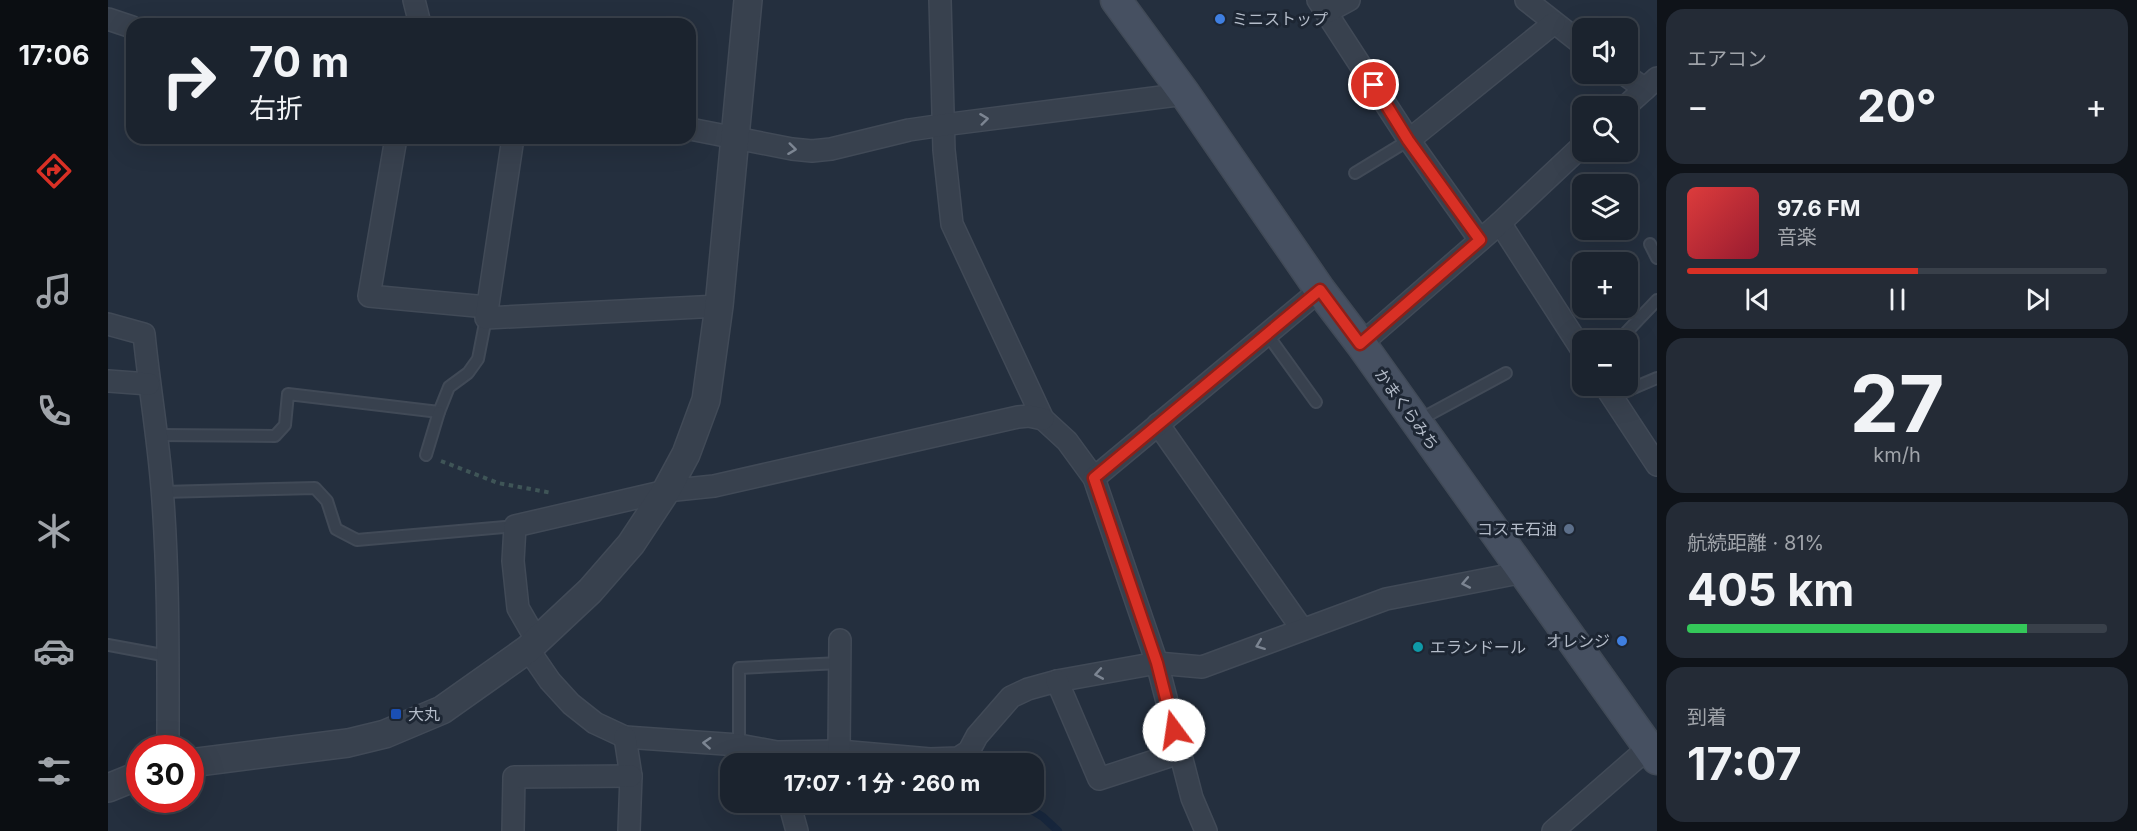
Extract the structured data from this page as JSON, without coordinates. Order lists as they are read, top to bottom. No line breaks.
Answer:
{"streets":{"main road":["かまくらみち"]},"places":{"other":["ミニストップ","コスモ石油","オレンジ","エランドール"],"transit":["大丸"]},"page":{"tabs":"17:06","tile":["エアコン",["27","km/h"],["航続距離 · 81%","405 km"],["到着","17:07"]],"map_buttons":["+","−"],"turn":["70 m","右折"],"heat":["−","20°","+"],"song":["97.6 FM","音楽"],"limit":"30","trip":"17:07 · 1 分 · 260 m"}}
